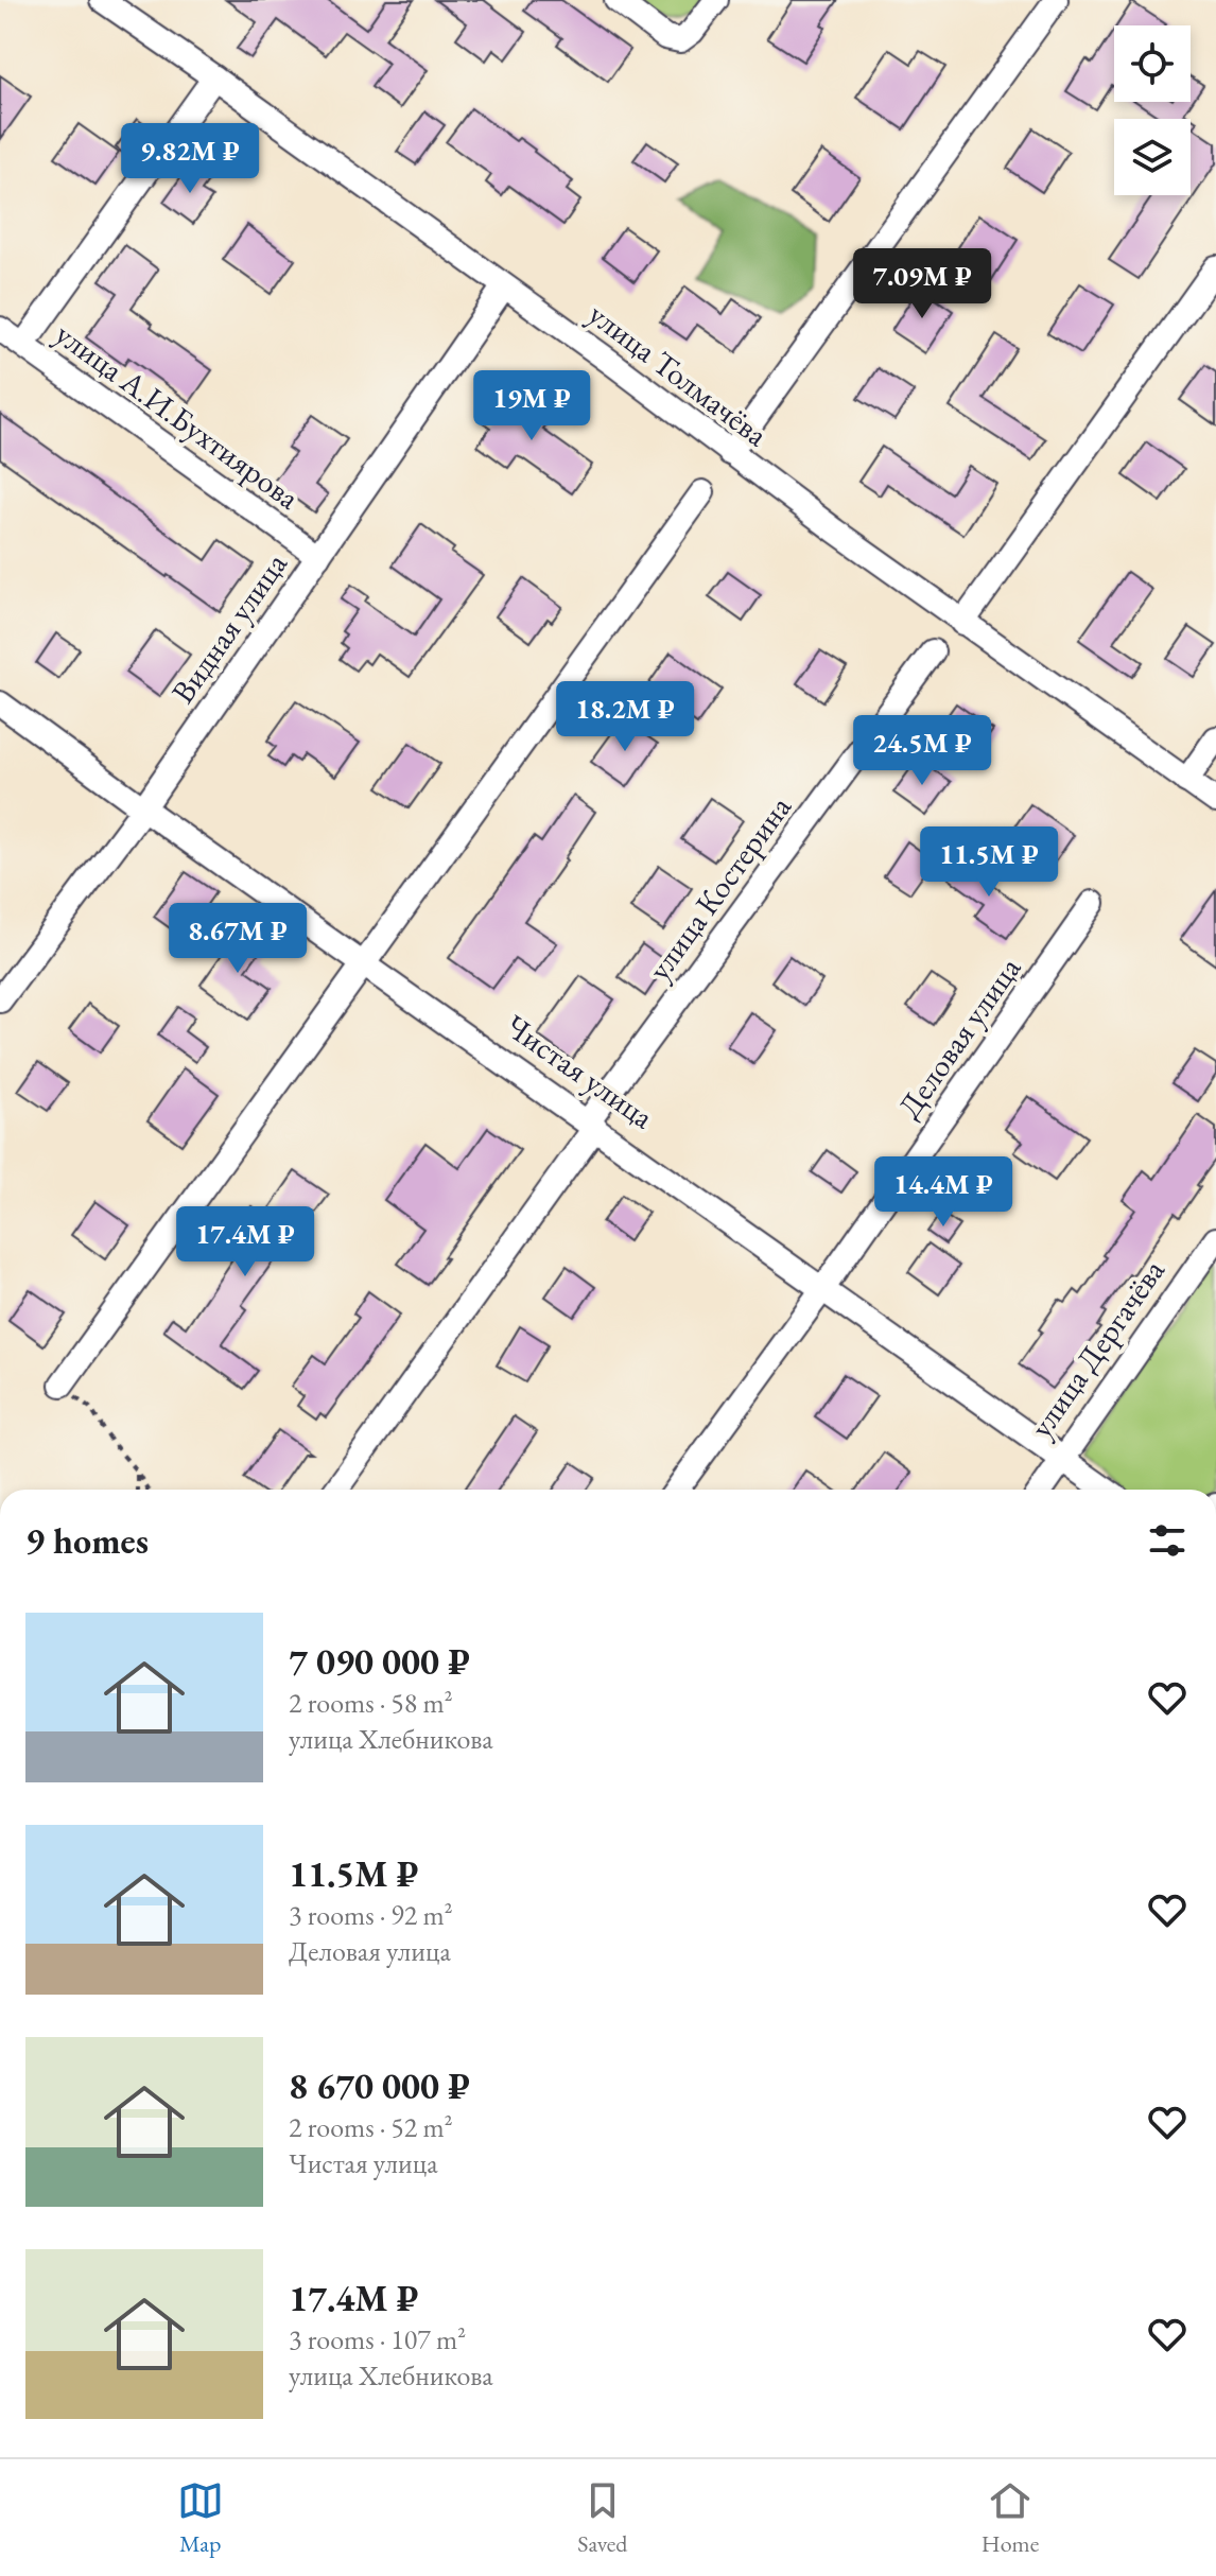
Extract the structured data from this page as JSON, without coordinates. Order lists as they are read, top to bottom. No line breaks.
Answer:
{"streets":{"street":["улица Толмачёва","улица А.И.Бухтиярова","Видная улица","улица Костерина","Деловая улица","Чистая улица","улица Дергачёва"]},"crossings":[["улица Толмачёва","Видная улица"],["улица А.И.Бухтиярова","Видная улица"],["Видная улица","Чистая улица"],["улица Костерина","Чистая улица"],["Деловая улица","Чистая улица"],["Чистая улица","улица Дергачёва"]],"page":{"price":["9.82M ₽","7.09M ₽","19M ₽","18.2M ₽","24.5M ₽","11.5M ₽","8.67M ₽","14.4M ₽","17.4M ₽"],"heading":"9 homes","list":[{"name":"7 090 000 ₽","note":"2 rooms · 58 m² · улица Хлебникова"},{"name":"11.5M ₽","note":"3 rooms · 92 m² · Деловая улица"},{"name":"8 670 000 ₽","note":"2 rooms · 52 m² · Чистая улица"},{"name":"17.4M ₽","note":"3 rooms · 107 m² · улица Хлебникова"}],"tabs":["Map","Saved","Home"]}}
